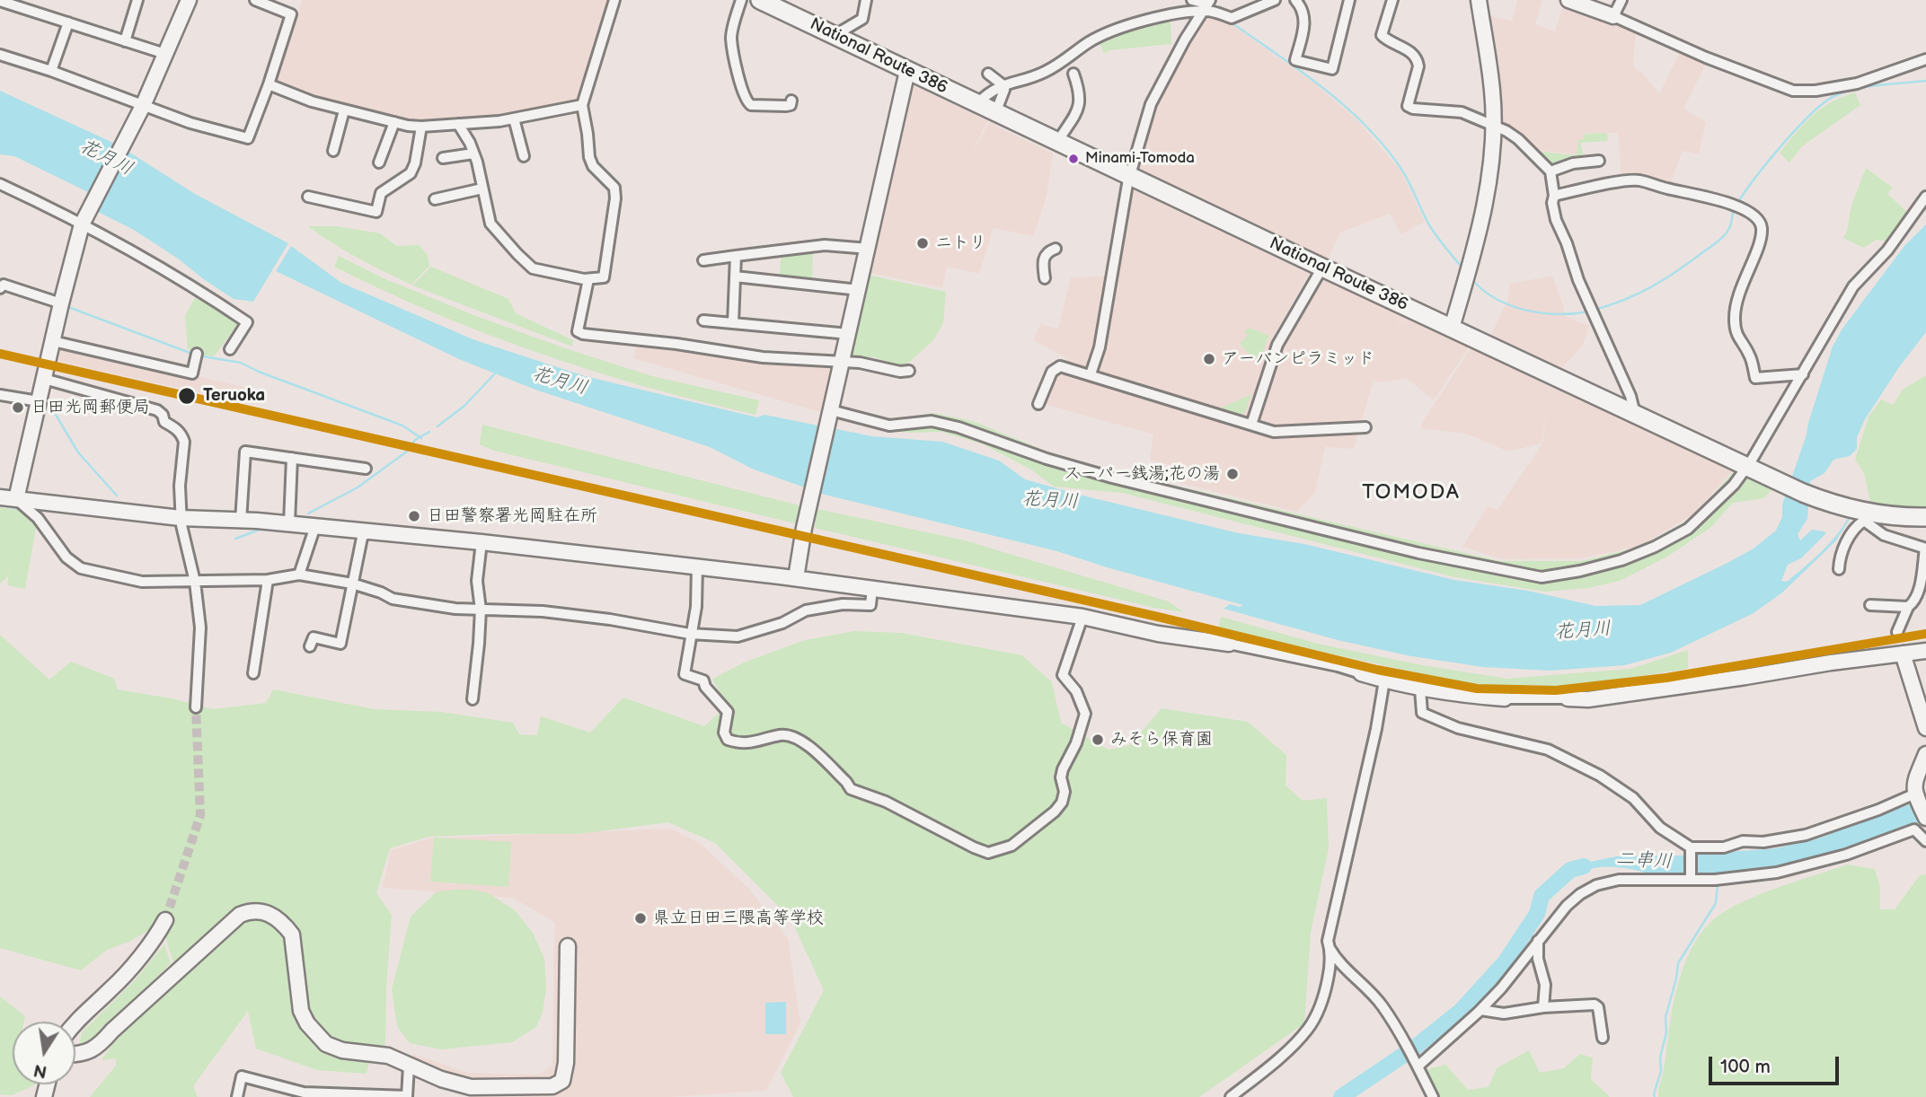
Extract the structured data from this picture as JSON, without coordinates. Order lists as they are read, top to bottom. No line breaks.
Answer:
{"streets":{"highway":["National Route 386"]},"districts":["TOMODA"],"water":["花月川","二串川"],"places":["Minami-Tomoda","ニトリ","アーバンピラミッド","Teruoka","日田光岡郵便局","スーパー銭湯;花の湯","日田警察署光岡駐在所","みそら保育園","県立日田三隈高等学校"],"scale_bar":"100 m","north":"bottom"}
